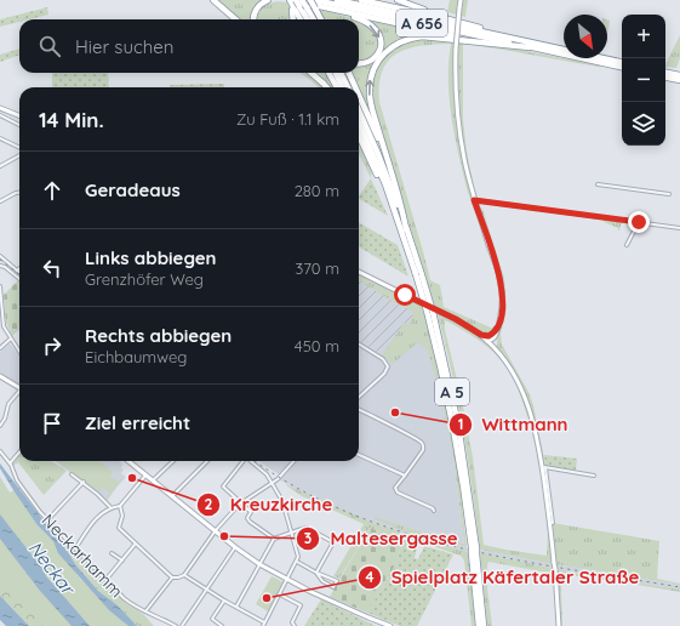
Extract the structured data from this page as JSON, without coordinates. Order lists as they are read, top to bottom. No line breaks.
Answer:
{"streets":{"highway":["A 656","A 5"],"street":["Neckarhamm"]},"water":["Neckar"],"places":["Wittmann","Kreuzkirche","Maltesergasse","Spielplatz Käfertaler Straße"],"north":"bottom right","page":{"map_buttons":["+","−"],"search":"Hier suchen","heading":["14 Min.","Zu Fuß · 1.1 km"],"list":[["Geradeaus","280 m"],["Links abbiegen","Grenzhöfer Weg","370 m"],["Rechts abbiegen","Eichbaumweg","450 m"],"Ziel erreicht"]}}
